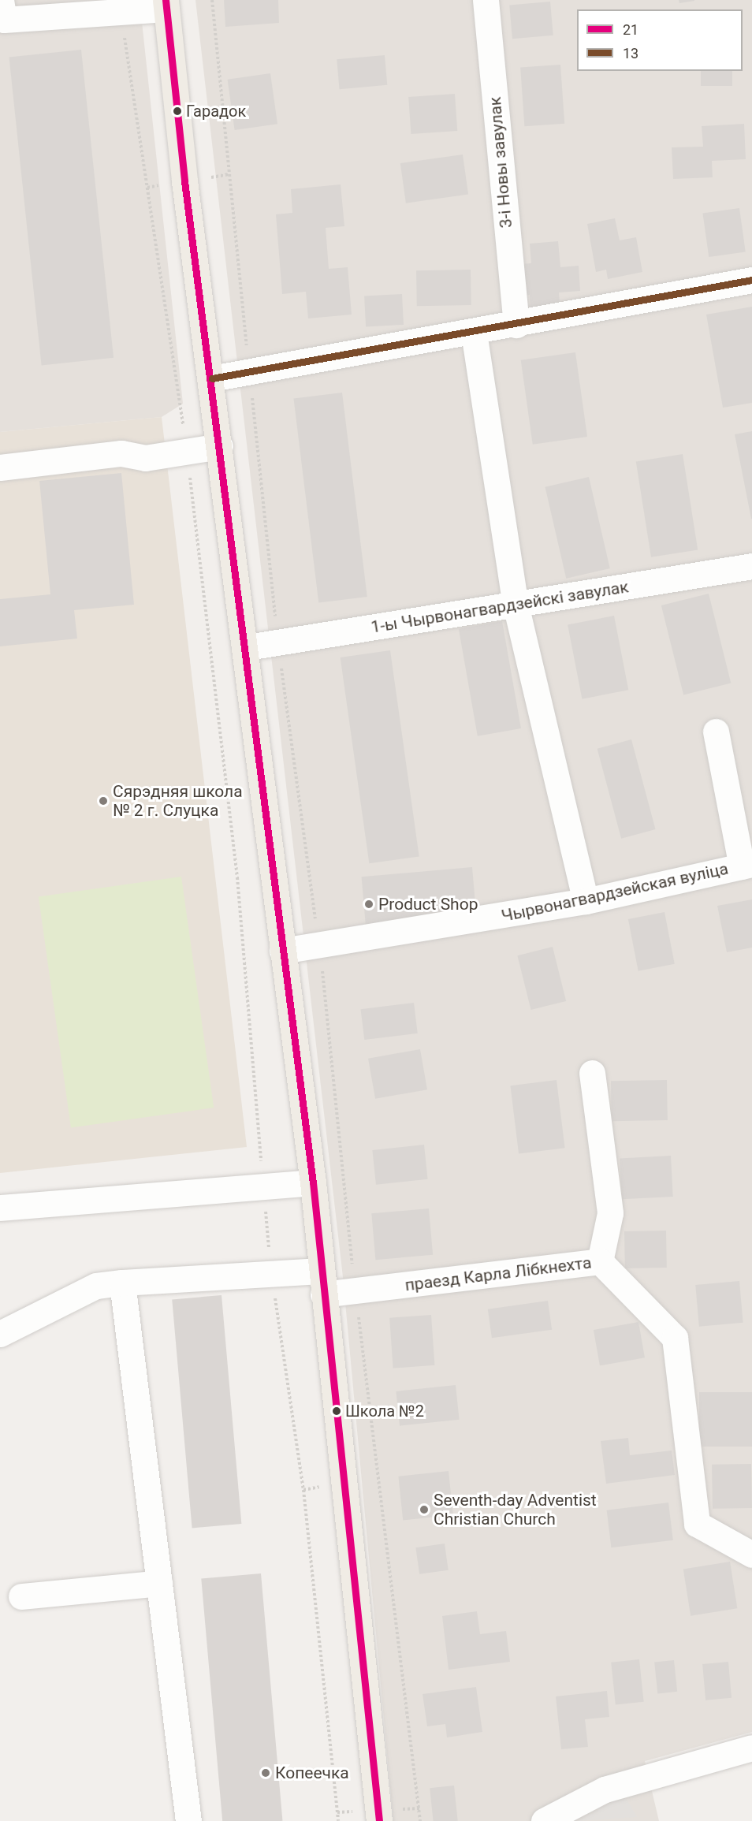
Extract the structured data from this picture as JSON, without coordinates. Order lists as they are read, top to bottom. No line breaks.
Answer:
{"streets":{"street":["3-і Новы завулак","1-ы Чырвонагвардзейскі завулак","Чырвонагвардзейская вуліца","праезд Карла Лібкнехта"]},"places":["Гарадок","Сярэдняя школа № 2 г. Слуцка","Product Shop","Школа №2","Seventh-day Adventist Christian Church","Копеечка"],"lines":["transit line 21","transit line 13"],"legend":["21","13"]}
